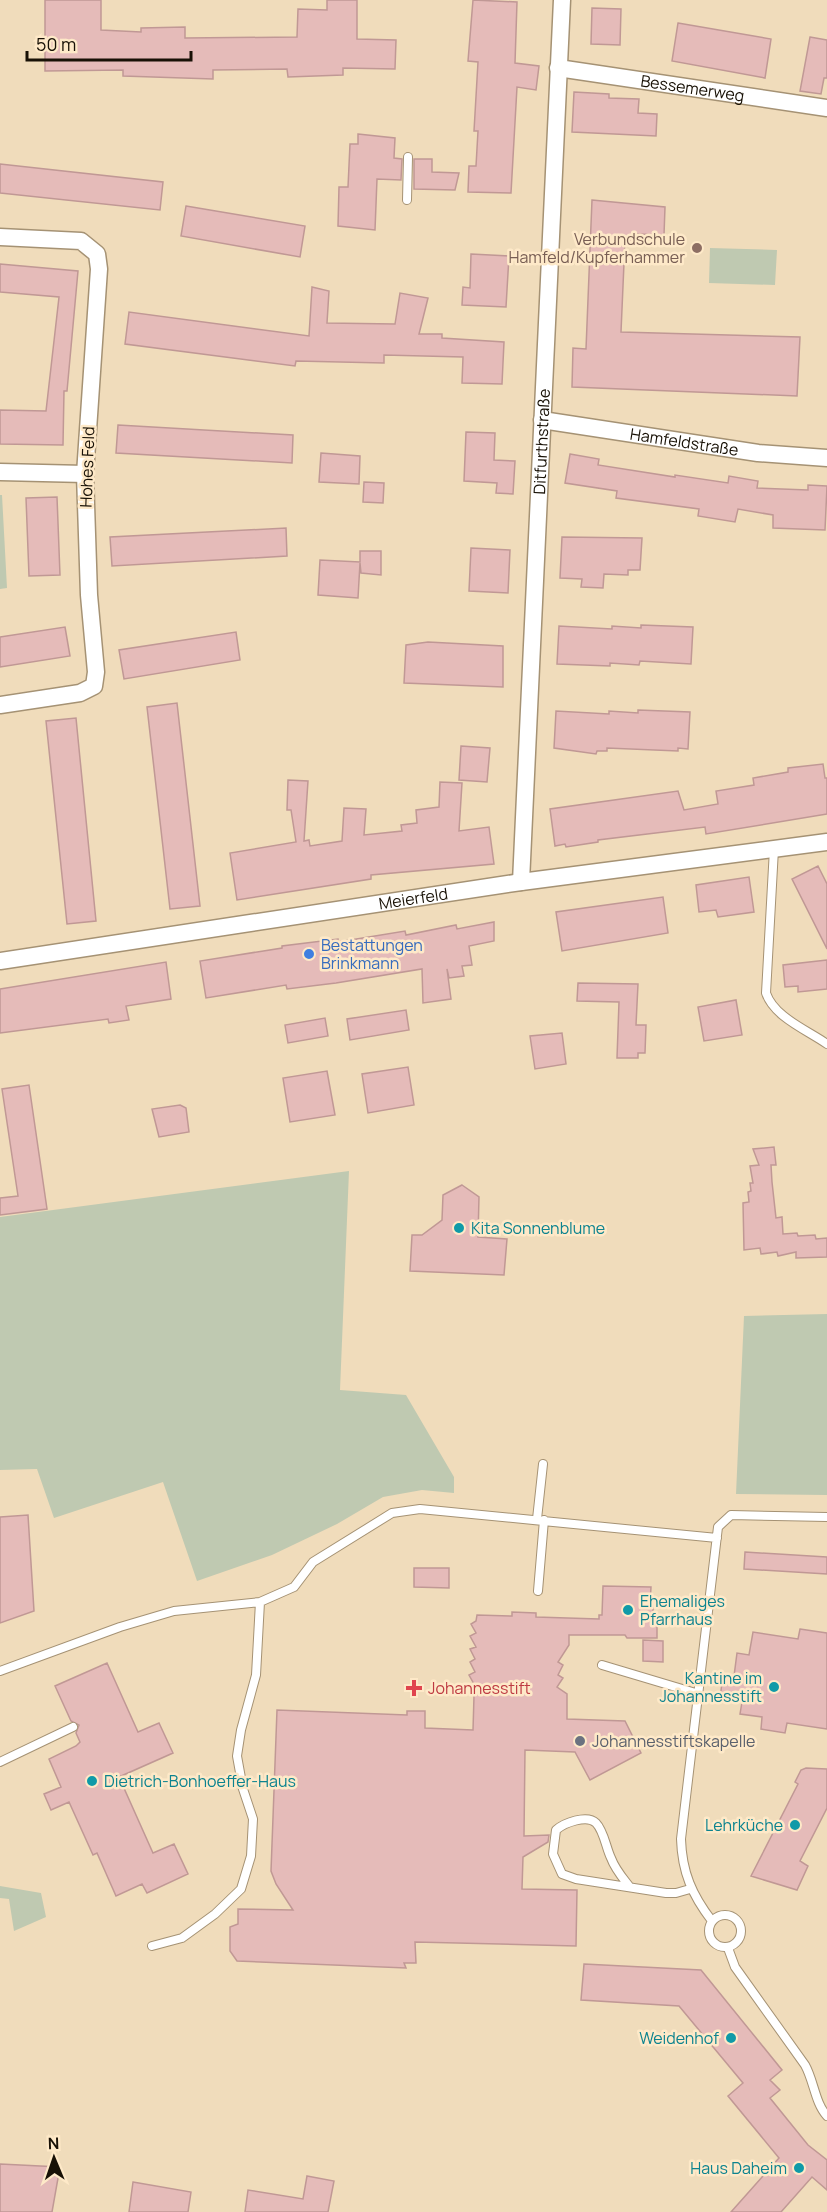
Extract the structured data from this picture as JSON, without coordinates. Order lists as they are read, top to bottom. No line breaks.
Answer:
{"streets":{"street":["Bessemerweg","Ditfurthstraße","Hamfeldstraße","Hohes Feld","Meierfeld"]},"crossings":[["Bessemerweg","Ditfurthstraße"],["Ditfurthstraße","Hamfeldstraße"],["Ditfurthstraße","Meierfeld"]],"places":{"other":["Verbundschule Hamfeld/Kupferhammer","Bestattungen Brinkmann","Kita Sonnenblume","Ehemaliges Pfarrhaus","Kantine im Johannesstift","Johannesstiftskapelle","Dietrich-Bonhoeffer-Haus","Lehrküche","Weidenhof","Haus Daheim"],"health":["Johannesstift"]},"scale_bar":"50 m","north":"top"}
